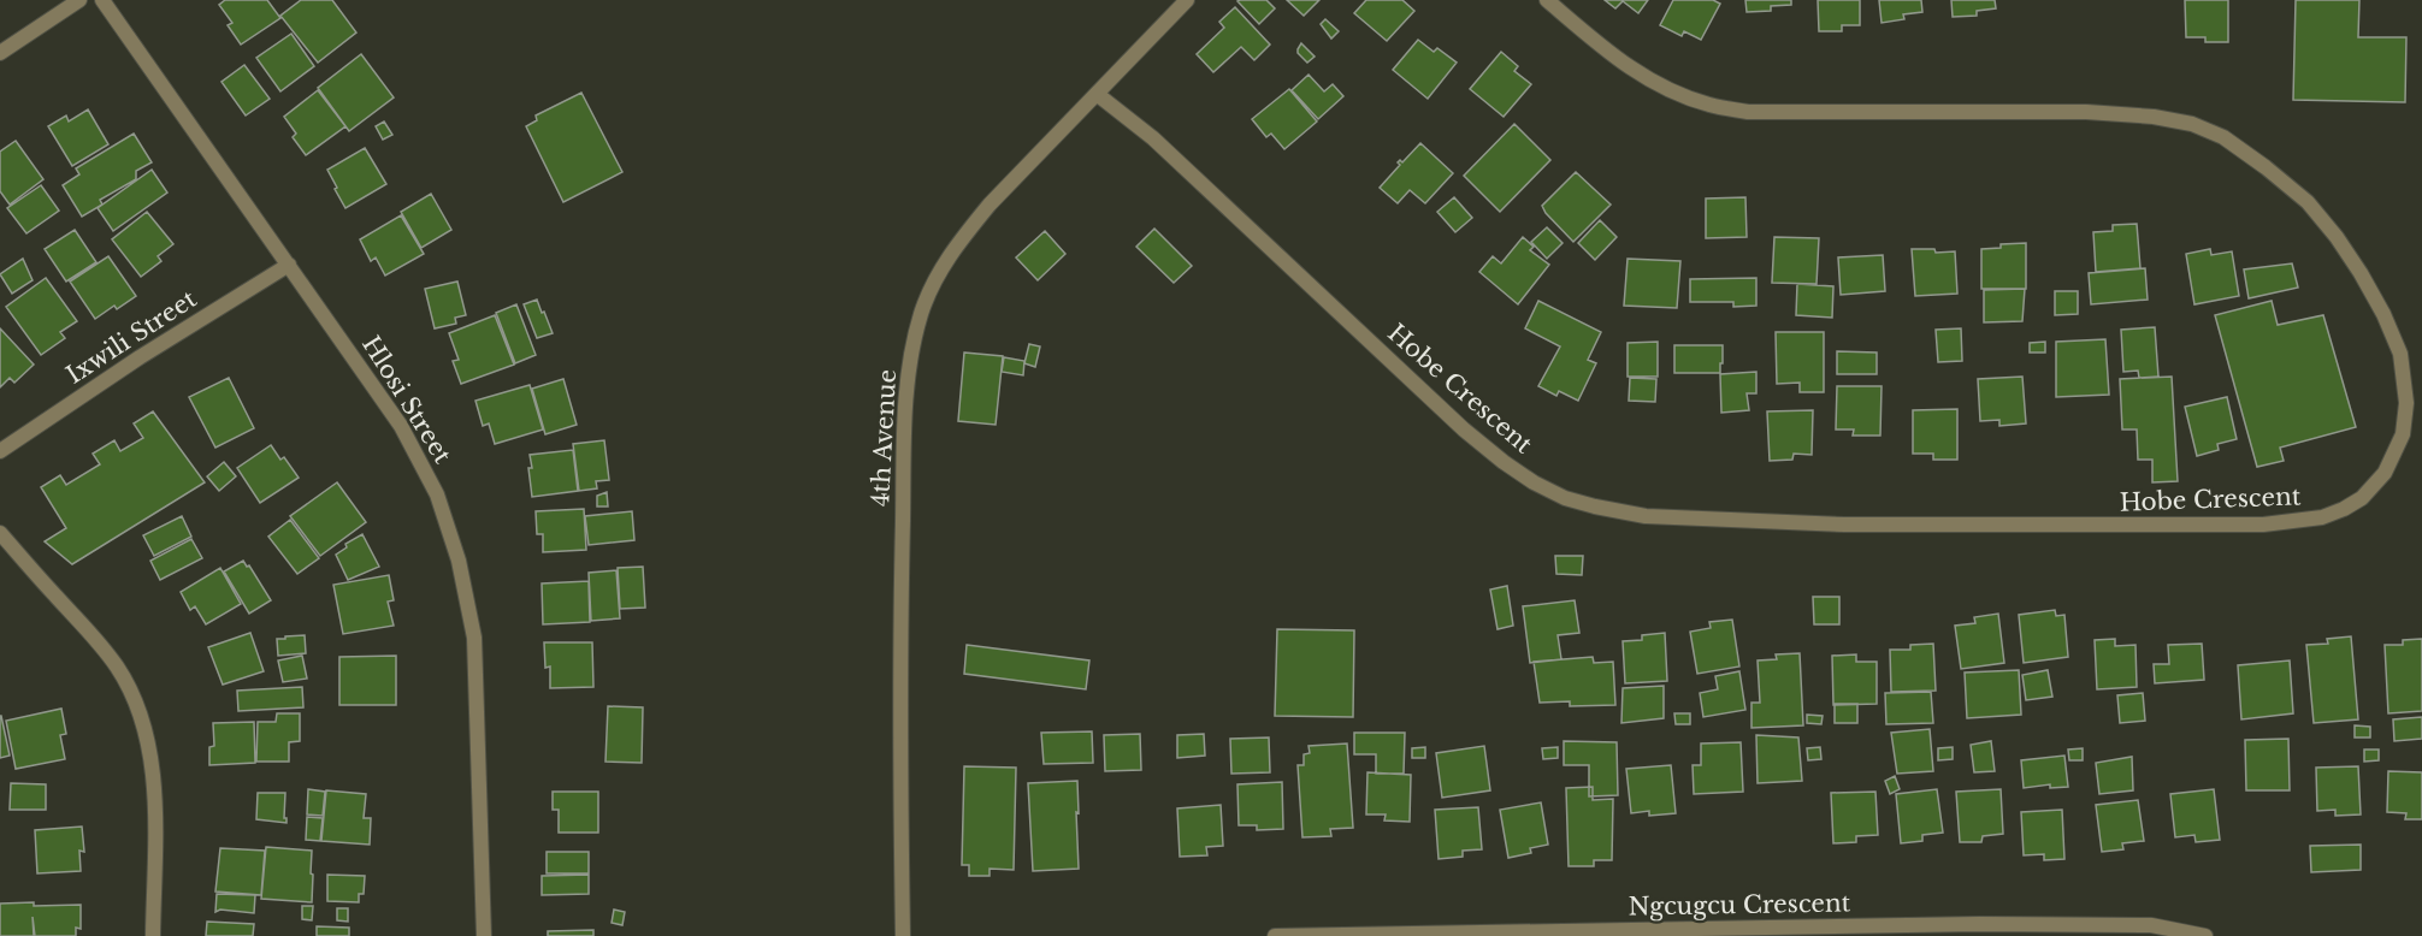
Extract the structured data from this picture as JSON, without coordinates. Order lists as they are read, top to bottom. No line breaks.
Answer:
{"streets":{"street":["Ixwili Street","Hobe Crescent","Hlosi Street","4th Avenue","Ngcugcu Crescent"]},"crossings":[["Ixwili Street","Hlosi Street"],["Hobe Crescent","4th Avenue"]]}
